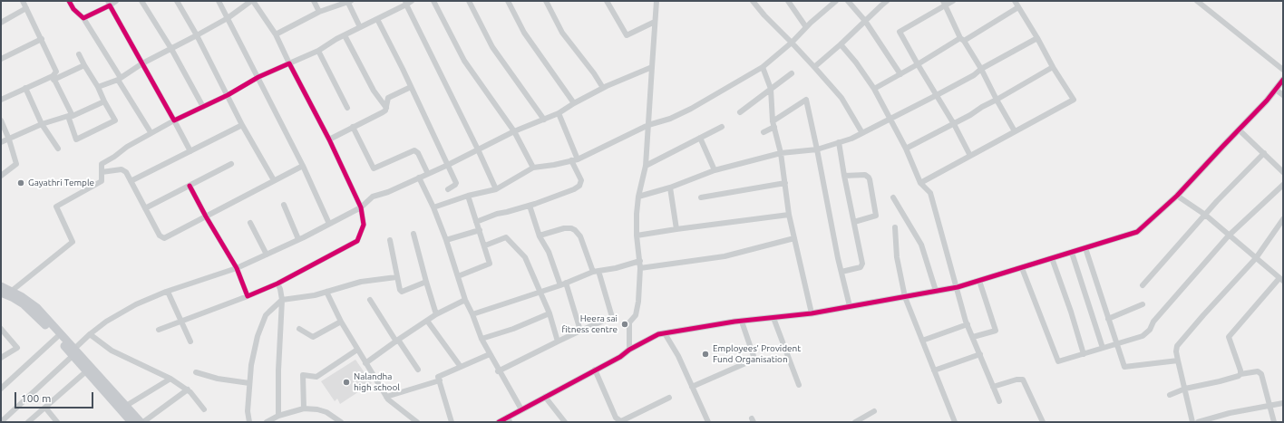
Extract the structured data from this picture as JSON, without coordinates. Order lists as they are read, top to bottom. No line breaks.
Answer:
{"places":["Gayathri Temple","Heera sai fitness centre","Employees' Provident Fund Organisation","Nalandha high school"],"scale_bar":"100 m"}
